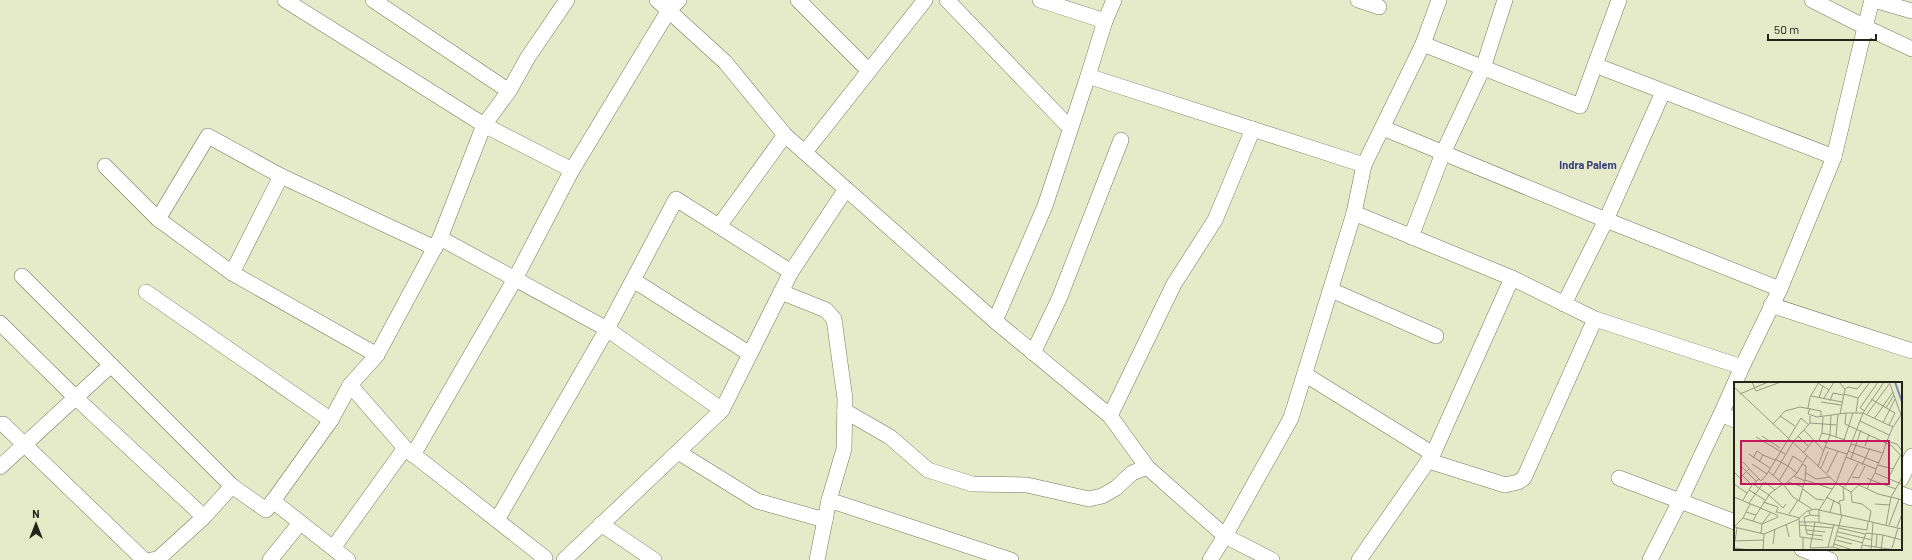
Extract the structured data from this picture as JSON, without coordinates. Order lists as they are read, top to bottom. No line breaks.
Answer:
{"districts":["Indra Palem"],"scale_bar":"50 m","north":"top"}
